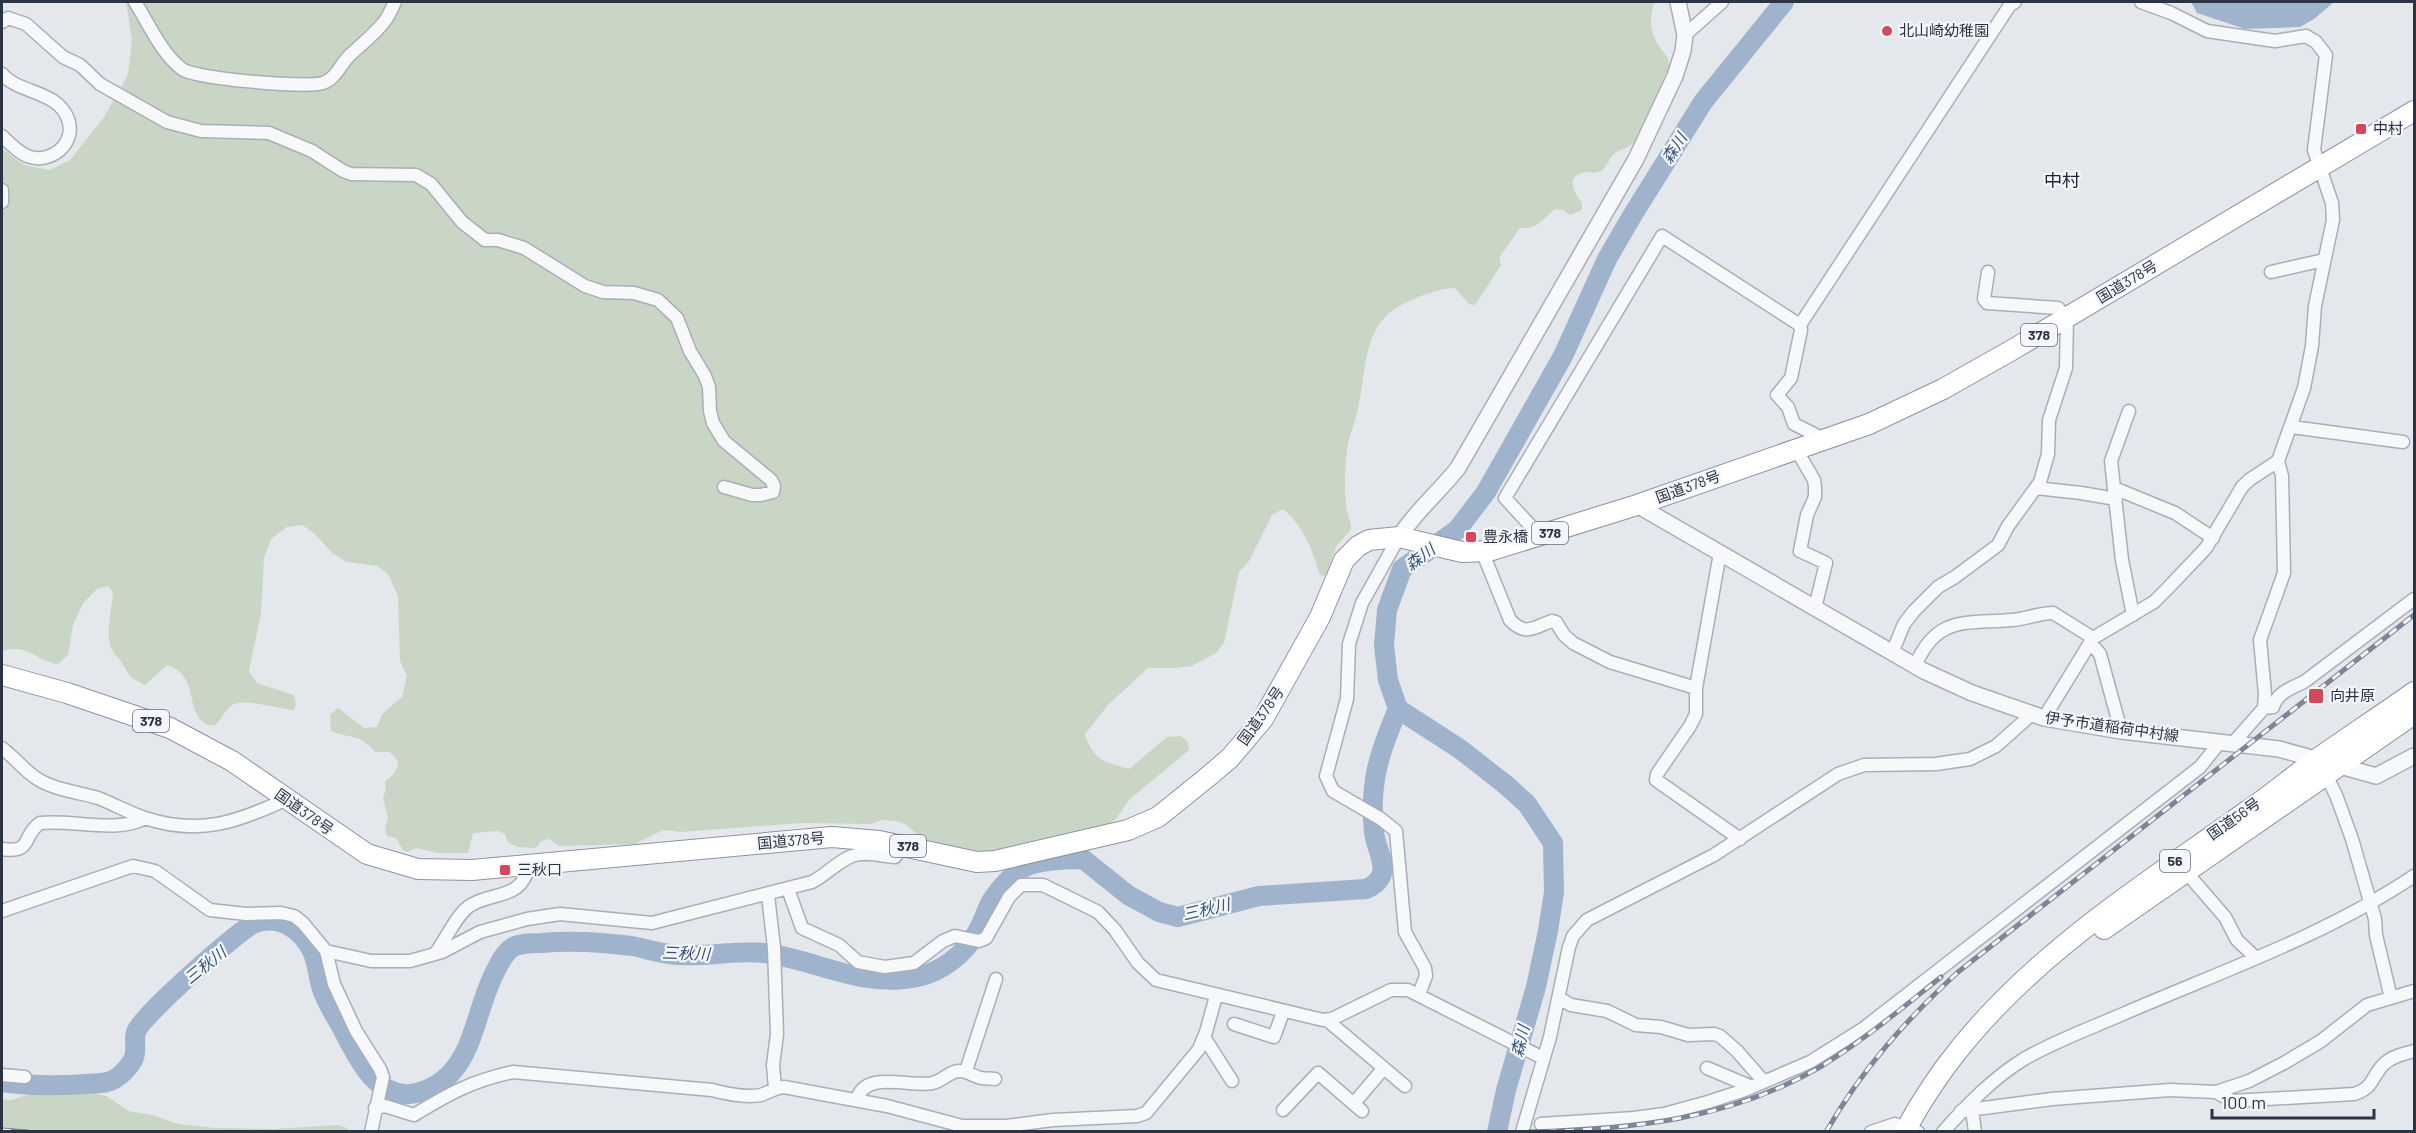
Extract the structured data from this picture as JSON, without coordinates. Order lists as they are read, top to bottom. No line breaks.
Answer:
{"streets":{"highway":["国道378号","378","国道56号","56"],"street":["伊予市道稲荷中村線"]},"crossings":[["国道378号","伊予市道稲荷中村線"],["伊予市道稲荷中村線","国道56号"]],"districts":["中村"],"water":["森川","三秋川"],"places":{"other":["北山崎幼稚園"],"transit":["中村","豊永橋","向井原","三秋口"]},"scale_bar":"100 m"}
